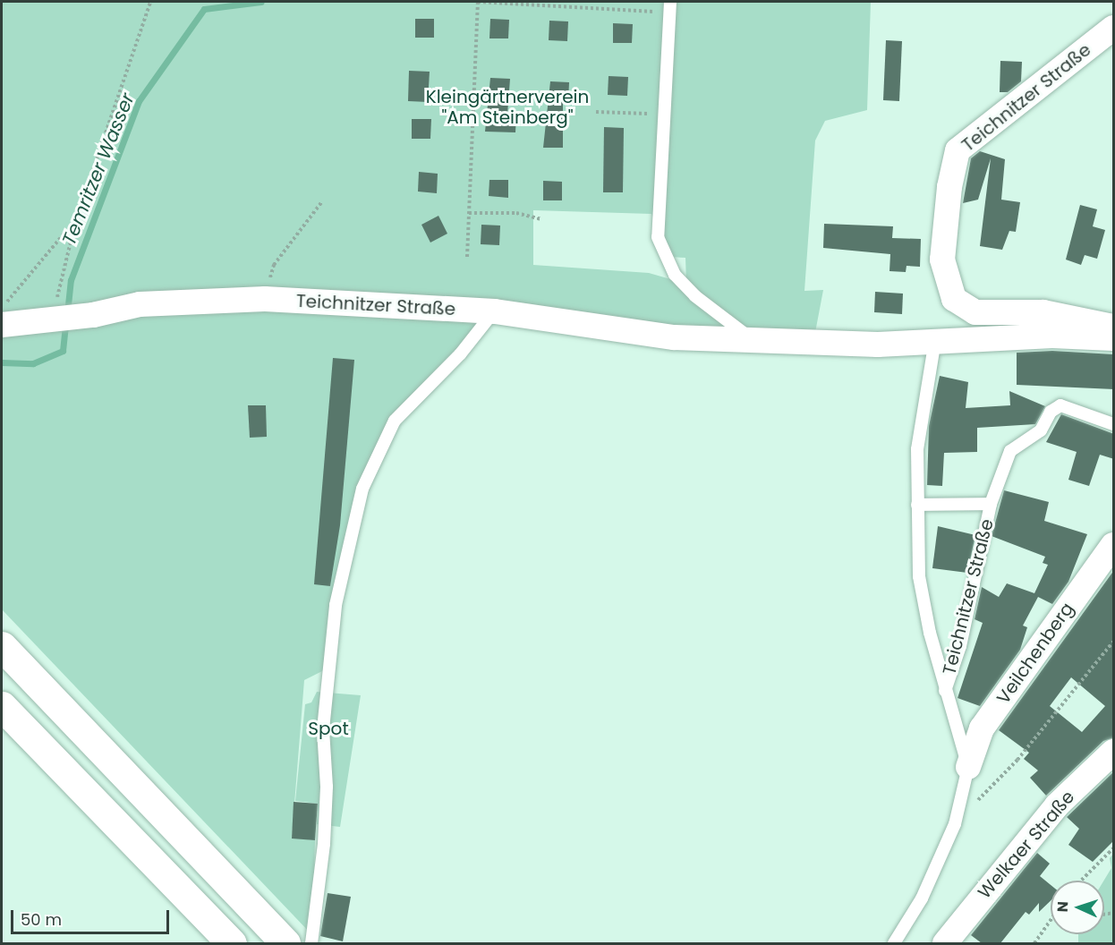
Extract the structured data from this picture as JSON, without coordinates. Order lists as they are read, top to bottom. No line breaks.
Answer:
{"streets":{"street":["Teichnitzer Straße","Veilchenberg","Welkaer Straße"]},"crossings":[["Teichnitzer Straße","Veilchenberg"]],"water":["Temritzer Wasser"],"parks":["Kleingärtnerverein \"Am Steinberg\"","Spot"],"scale_bar":"50 m","north":"left"}
